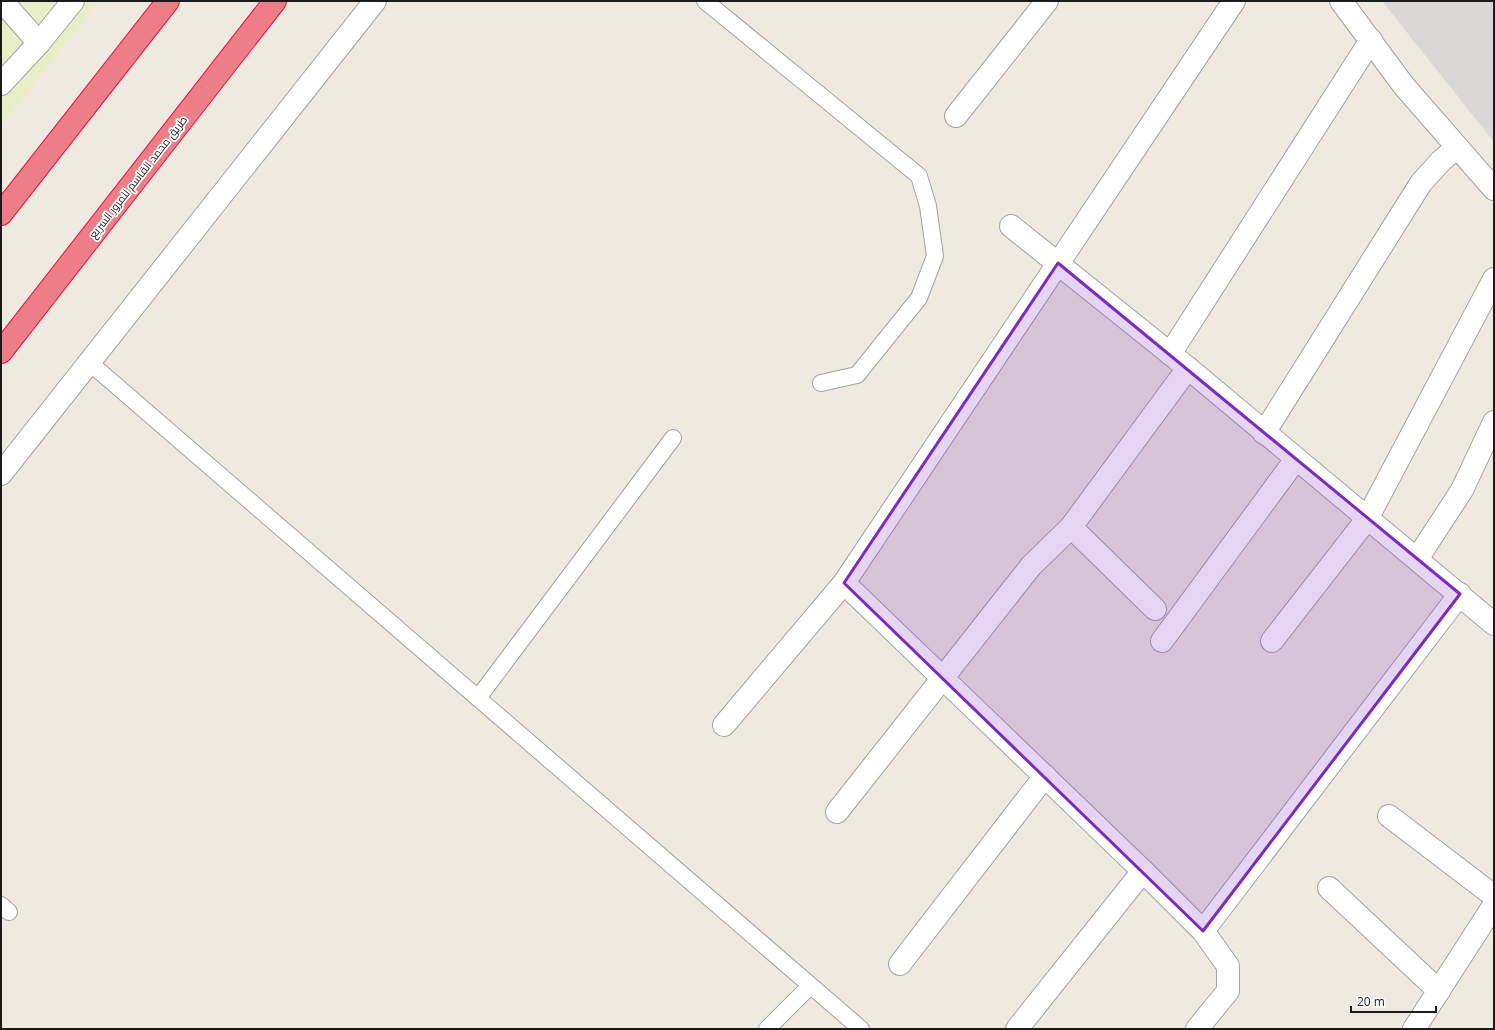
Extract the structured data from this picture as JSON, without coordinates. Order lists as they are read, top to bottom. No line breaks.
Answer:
{"streets":{"highway":["طريق محمد القاسم للمرور السريع"]},"scale_bar":"20 m"}
